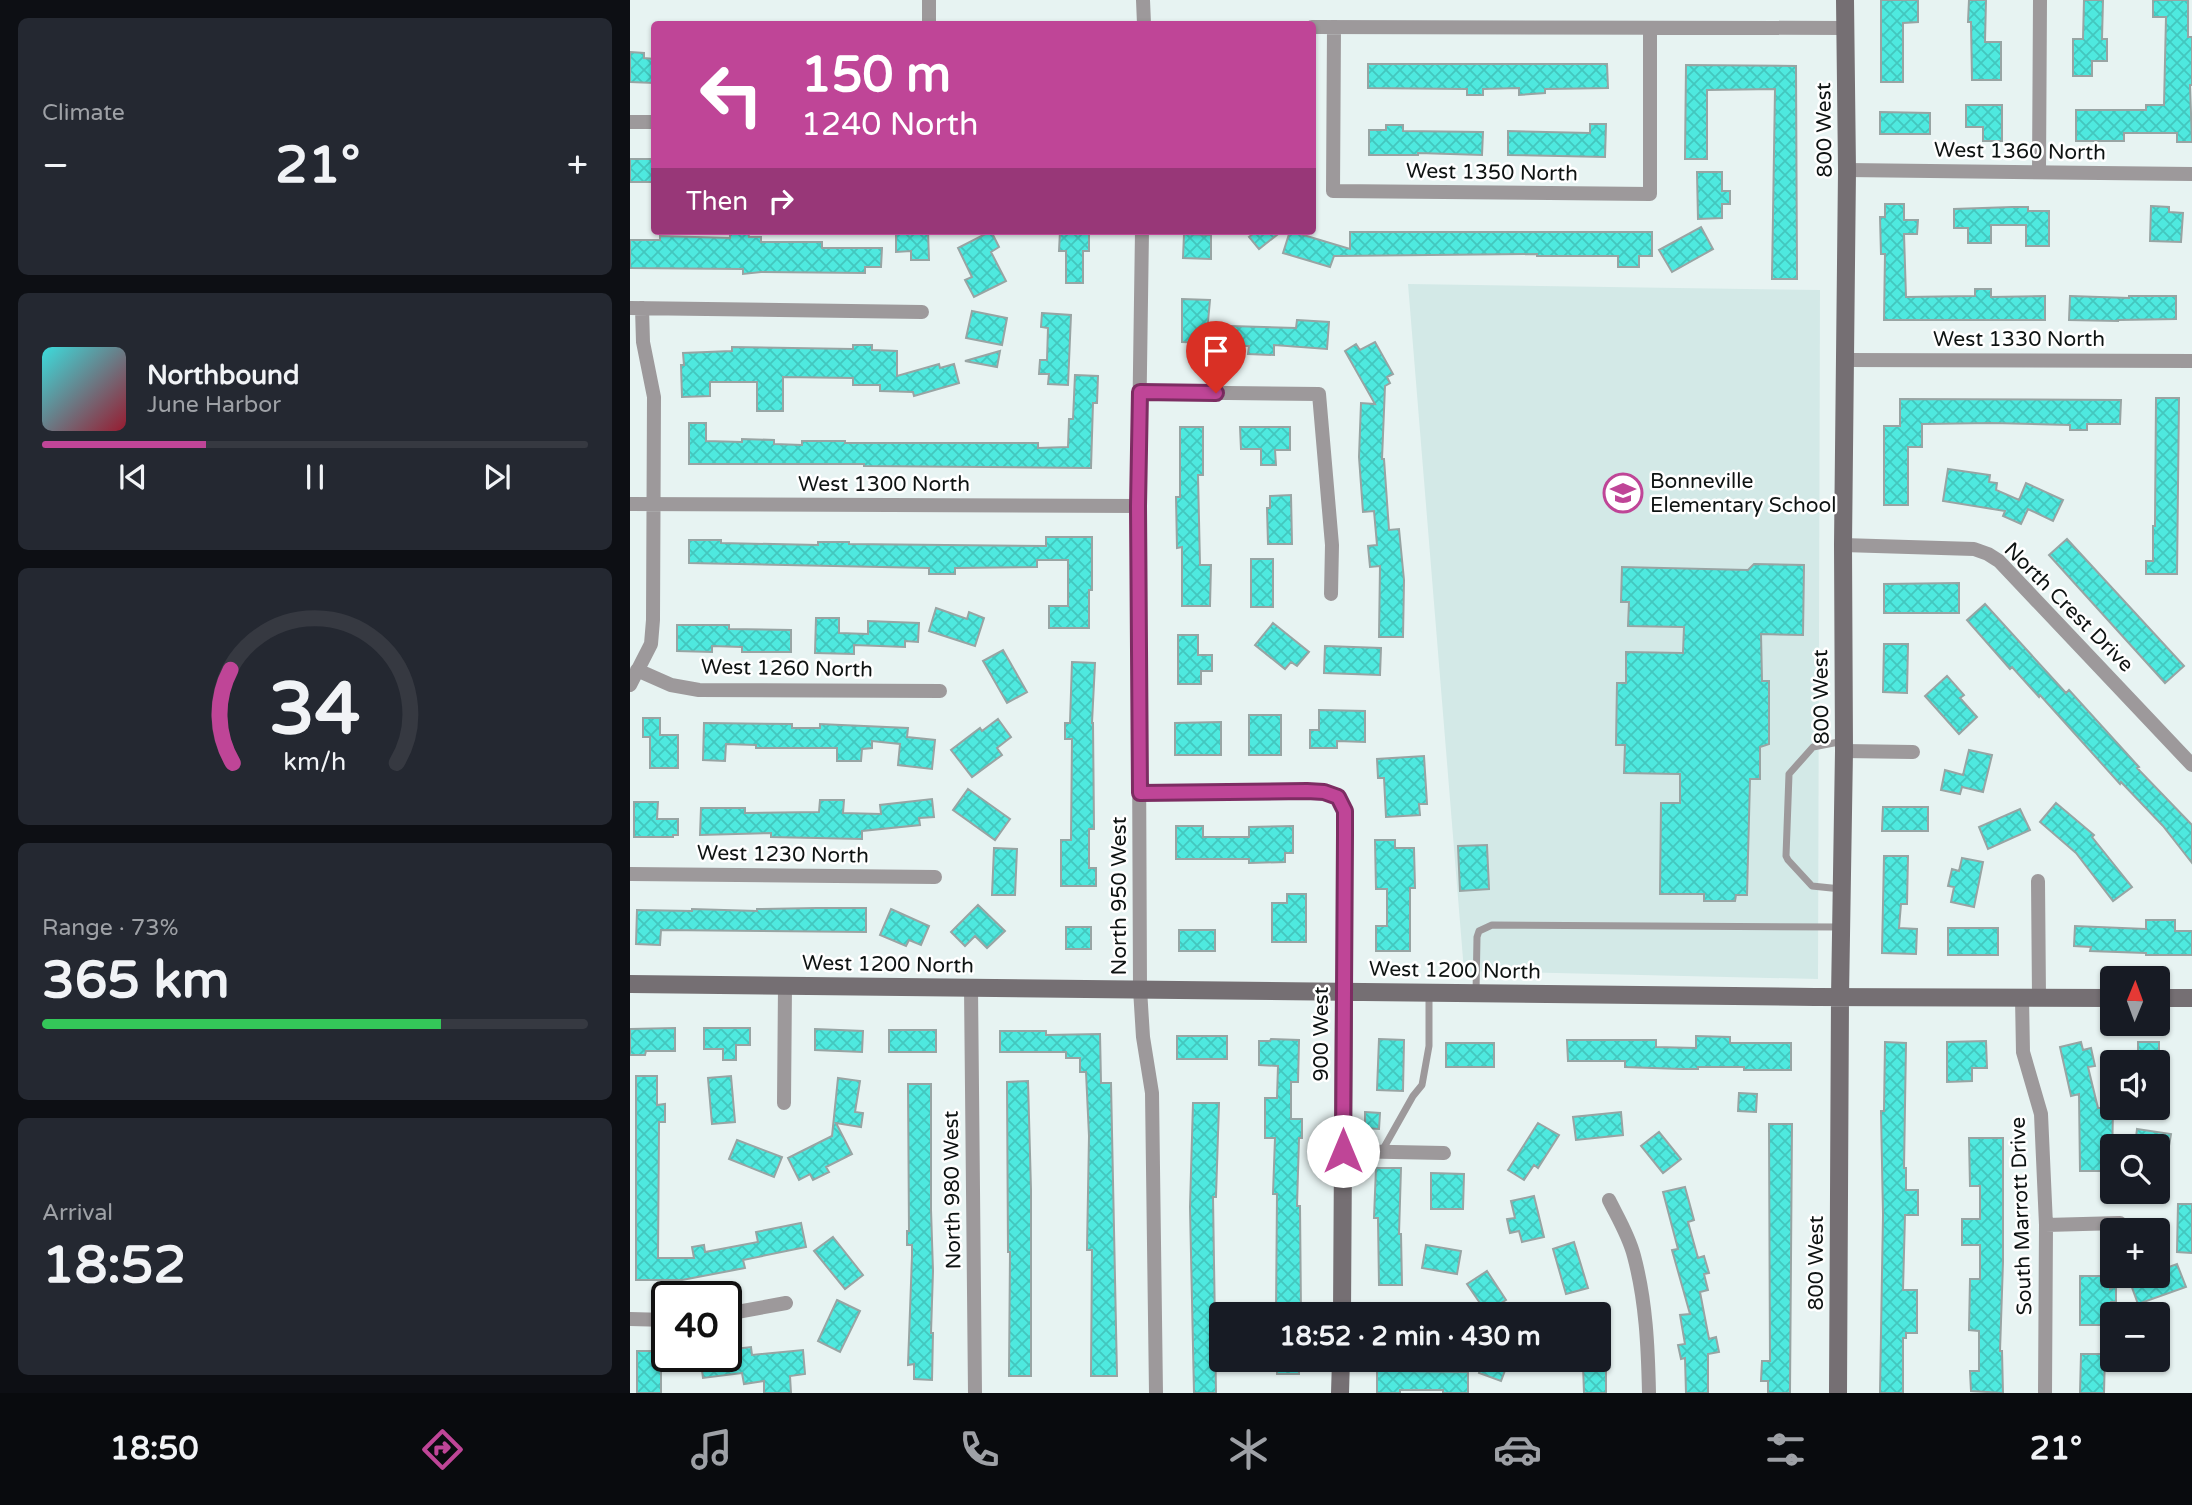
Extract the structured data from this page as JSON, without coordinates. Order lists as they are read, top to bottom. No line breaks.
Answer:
{"streets":{"street":["800 West","West 1360 North","West 1350 North","West 1330 North","West 1300 North","North Crest Drive","West 1260 North","West 1230 North","North 950 West","West 1200 North","900 West","North 980 West","South Marrott Drive"]},"crossings":[["800 West","West 1360 North"],["800 West","West 1330 North"],["800 West","North Crest Drive"],["800 West","West 1200 North"],["West 1300 North","North 950 West"],["North 950 West","West 1200 North"],["North 950 West","900 West"],["West 1200 North","900 West"],["West 1200 North","North 980 West"],["West 1200 North","South Marrott Drive"]],"places":{"school or university":["Bonneville Elementary School"]},"north":"top","page":{"tile":["Climate",["Range · 73%","365 km"],["Arrival","18:52"]],"turn":["150 m","1240 North"],"heat":["−","21°","+"],"then":"Then","song":["Northbound","June Harbor"],"map_buttons":["+","−"],"limit":"40","trip":"18:52 · 2 min · 430 m","tabs":["18:50","21°"],"gauge":["34","km/h"]}}
